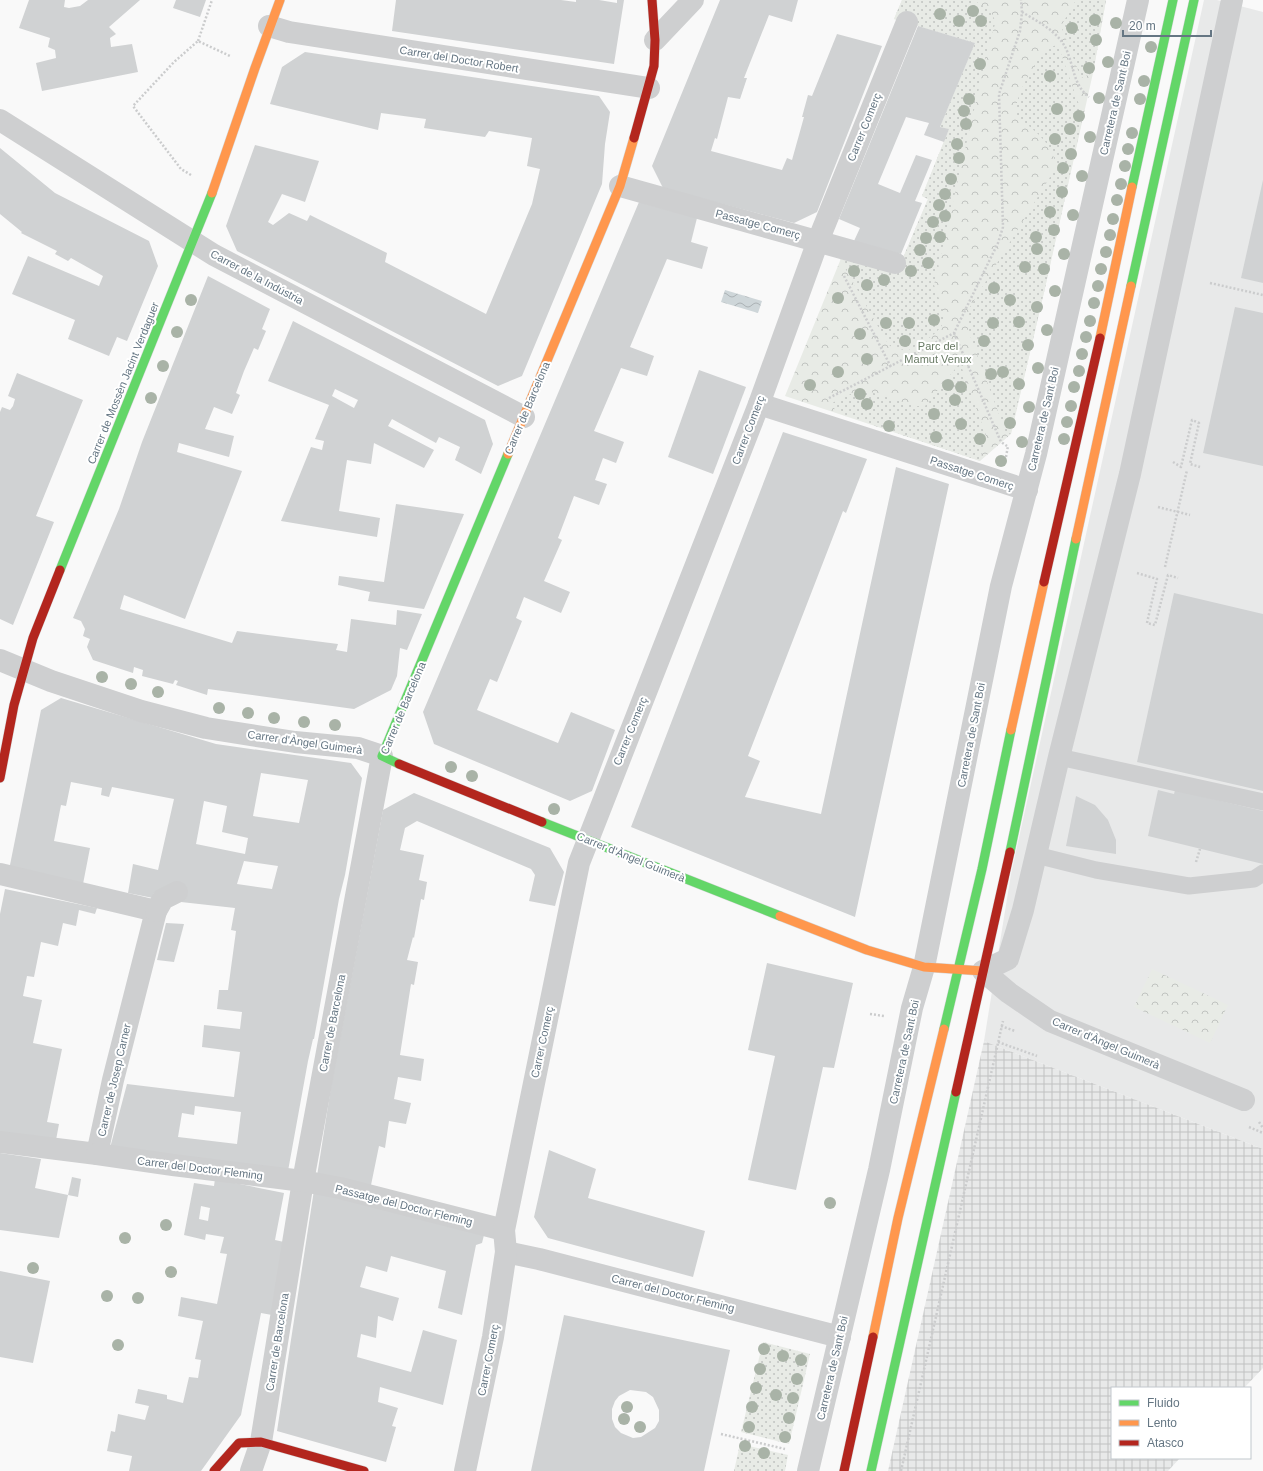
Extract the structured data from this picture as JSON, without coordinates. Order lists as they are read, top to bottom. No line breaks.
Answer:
{"streets":{"main road":["Carrer de Mossèn Jacint Verdaguer","Carrer de Barcelona","Carrer d'Àngel Guimerà"],"street":["Carrer del Doctor Robert","Carretera de Sant Boi","Carrer Comerç","Passatge Comerç","Carrer de la Indústria","Carrer de Josep Carner","Carrer del Doctor Fleming","Passatge del Doctor Fleming"]},"crossings":[["Carrer del Doctor Robert","Carrer de Mossèn Jacint Verdaguer"],["Carrer del Doctor Robert","Carrer de Barcelona"],["Carretera de Sant Boi","Passatge Comerç"],["Carretera de Sant Boi","Carrer d'Àngel Guimerà"],["Carretera de Sant Boi","Carrer del Doctor Fleming"],["Carrer Comerç","Passatge Comerç"],["Carrer Comerç","Carrer d'Àngel Guimerà"],["Carrer Comerç","Carrer del Doctor Fleming"],["Carrer Comerç","Passatge del Doctor Fleming"],["Passatge Comerç","Carrer de Barcelona"],["Carrer de la Indústria","Carrer de Mossèn Jacint Verdaguer"],["Carrer de la Indústria","Carrer de Barcelona"],["Carrer de Mossèn Jacint Verdaguer","Carrer d'Àngel Guimerà"],["Carrer de Barcelona","Carrer d'Àngel Guimerà"],["Carrer de Barcelona","Carrer del Doctor Fleming"],["Carrer de Barcelona","Passatge del Doctor Fleming"],["Carrer de Josep Carner","Carrer del Doctor Fleming"],["Carrer del Doctor Fleming","Passatge del Doctor Fleming"]],"parks":["Parc del Mamut Venux"],"legend":["Fluido","Lento","Atasco"],"scale_bar":"20 m"}
